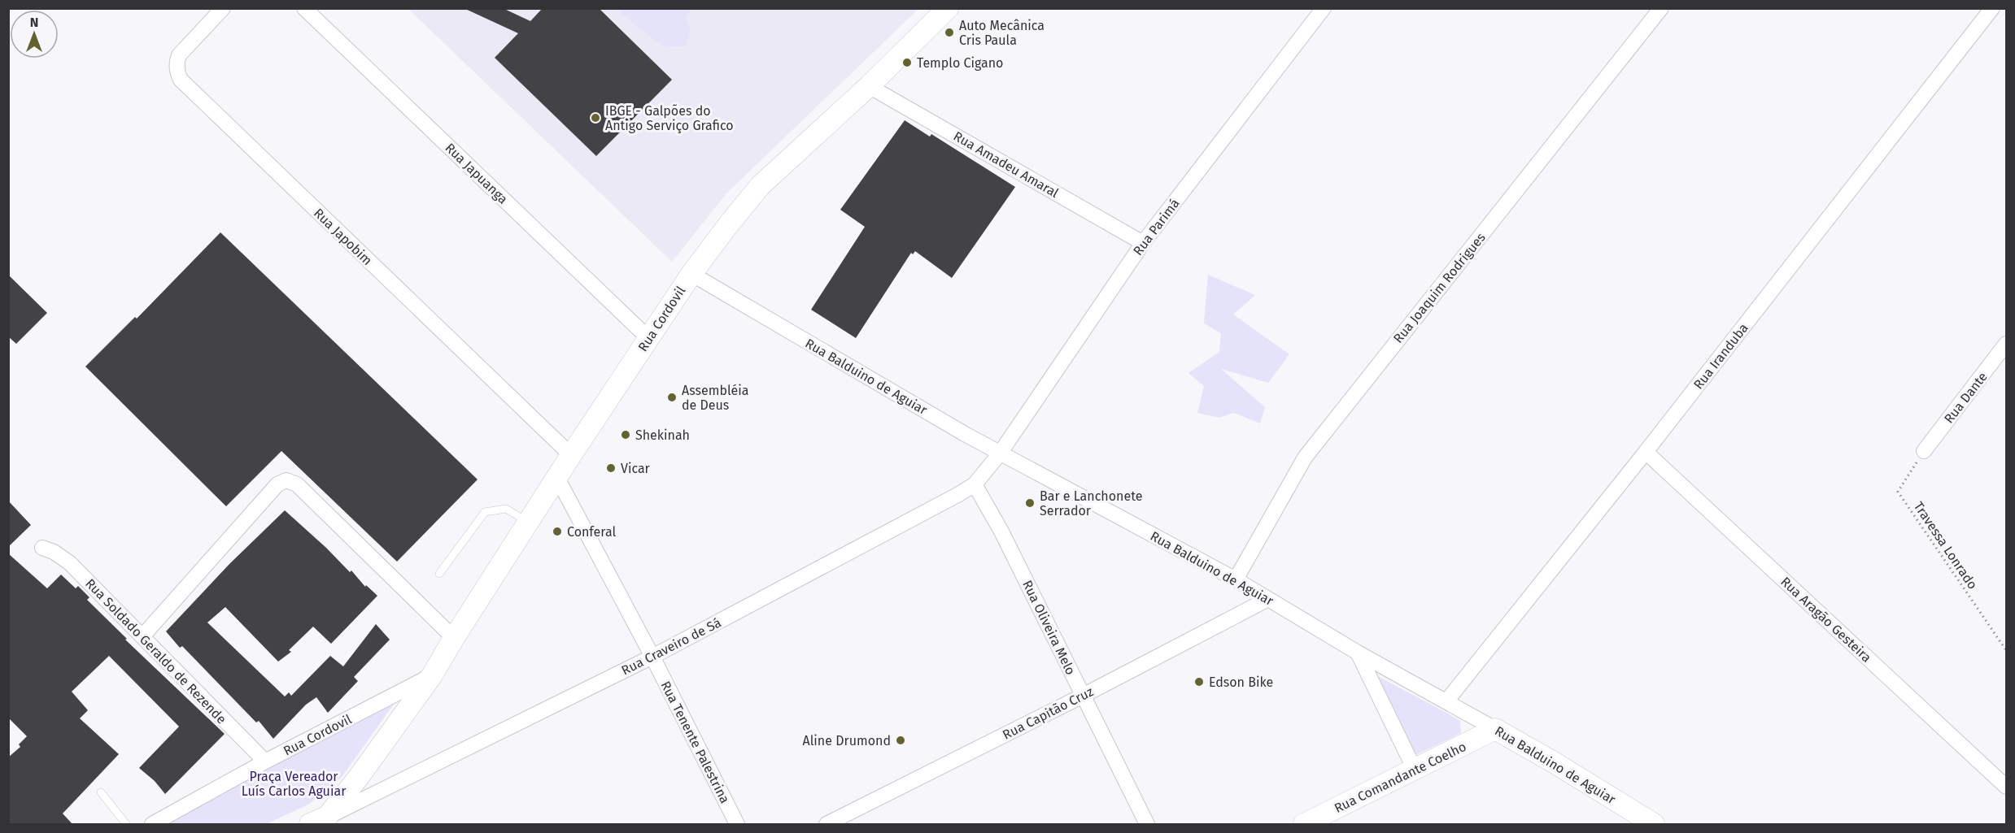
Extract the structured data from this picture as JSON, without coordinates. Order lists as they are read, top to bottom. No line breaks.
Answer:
{"streets":{"main road":["Rua Cordovil","Rua Balduino de Aguiar","Rua Comandante Coelho"],"street":["Rua Amadeu Amaral","Rua Japuanga","Rua Parimá","Rua Japobim","Rua Joaquim Rodrigues","Rua Iranduba","Rua Dante","Rua Aragão Gesteira","Rua Oliveira Melo","Rua Craveiro de Sá","Rua Soldado Geraldo de Rezende","Rua Capitão Cruz","Rua Tenente Palestrina"],"path":["Travessa Lonrado"]},"crossings":[["Rua Amadeu Amaral","Rua Parimá"],["Rua Amadeu Amaral","Rua Cordovil"],["Rua Japuanga","Rua Cordovil"],["Rua Parimá","Rua Balduino de Aguiar"],["Rua Parimá","Rua Craveiro de Sá"],["Rua Japobim","Rua Cordovil"],["Rua Joaquim Rodrigues","Rua Balduino de Aguiar"],["Rua Cordovil","Rua Balduino de Aguiar"],["Rua Cordovil","Rua Craveiro de Sá"],["Rua Cordovil","Rua Soldado Geraldo de Rezende"],["Rua Cordovil","Rua Tenente Palestrina"],["Rua Iranduba","Rua Balduino de Aguiar"],["Rua Iranduba","Rua Aragão Gesteira"],["Rua Balduino de Aguiar","Rua Craveiro de Sá"],["Rua Balduino de Aguiar","Rua Capitão Cruz"],["Rua Balduino de Aguiar","Rua Comandante Coelho"],["Rua Dante","Travessa Lonrado"],["Rua Oliveira Melo","Rua Craveiro de Sá"],["Rua Oliveira Melo","Rua Capitão Cruz"],["Rua Craveiro de Sá","Rua Tenente Palestrina"]],"parks":["Praça Vereador Luís Carlos Aguiar"],"places":["Auto Mecânica Cris Paula","Templo Cigano","IBGE - Galpões do Antigo Serviço Grafico","Assembléia de Deus","Shekinah","Vicar","Bar e Lanchonete Serrador","Conferal","Edson Bike","Aline Drumond"],"north":"top"}
